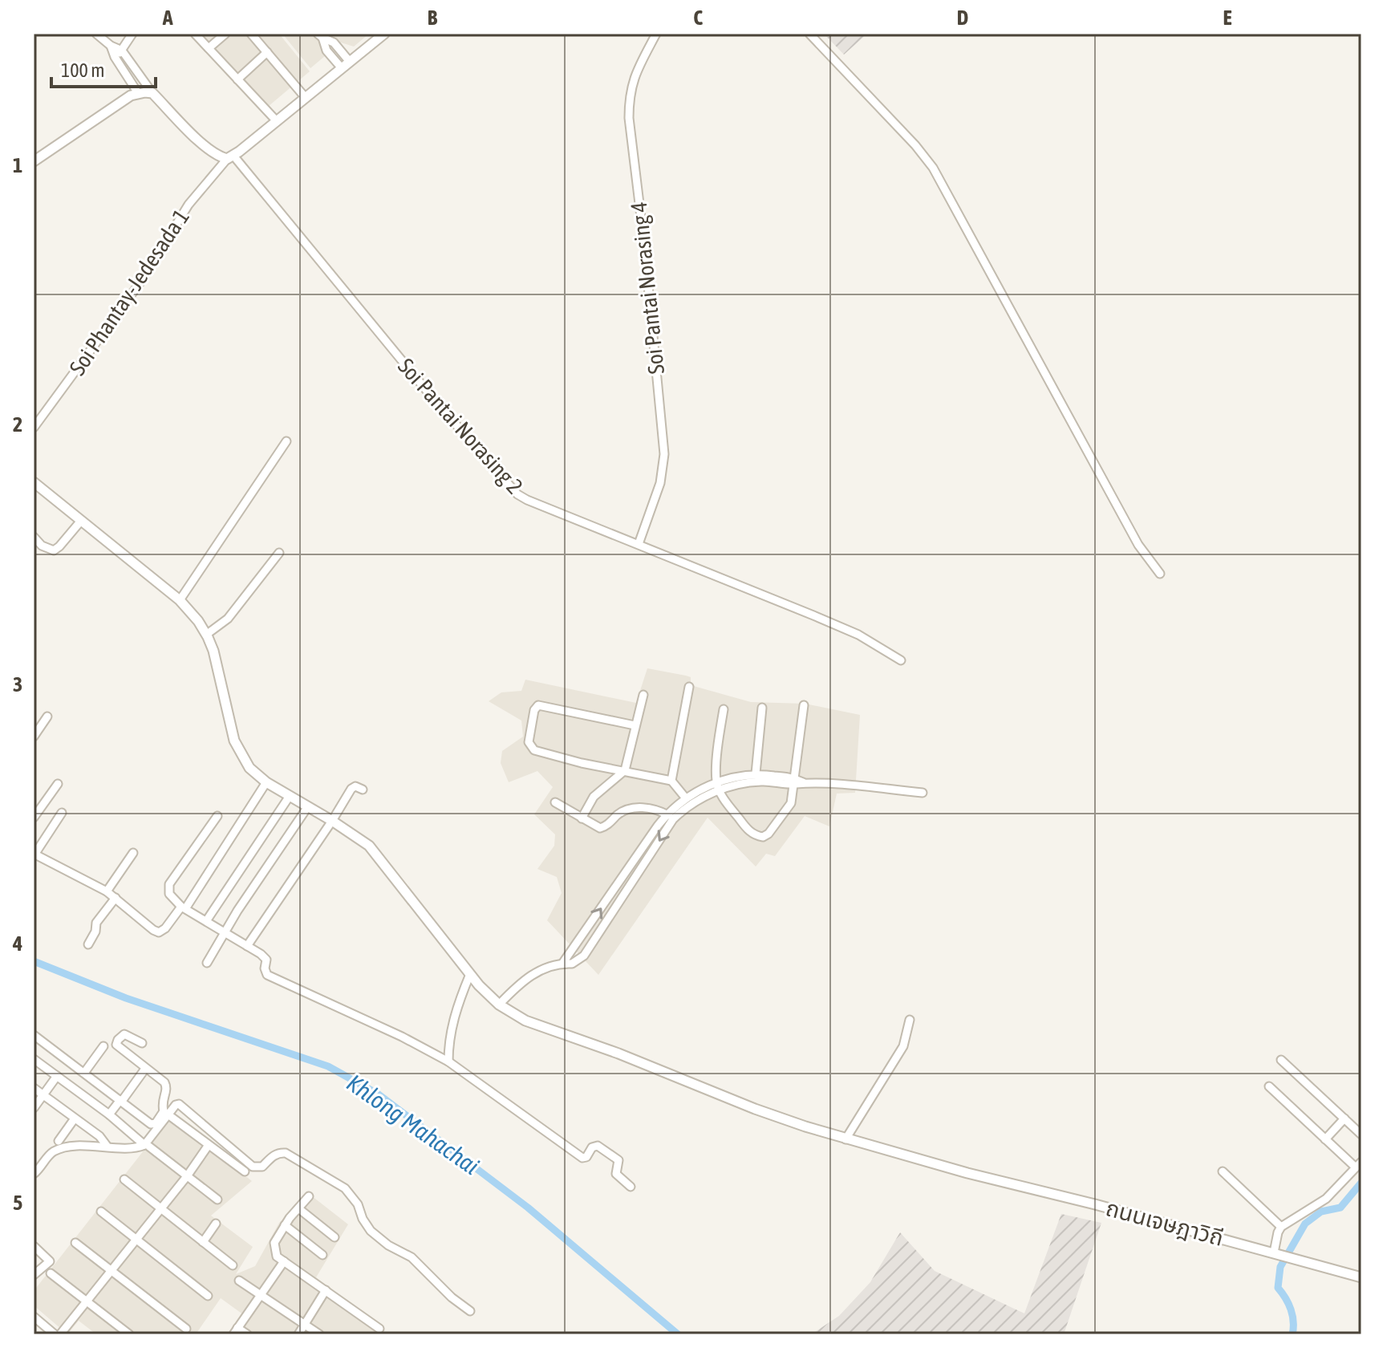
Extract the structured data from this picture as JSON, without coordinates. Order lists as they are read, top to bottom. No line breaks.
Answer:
{"streets":{"street":["Soi Pantai Norasing 4","Soi Phantay-Jedesada 1","Soi Pantai Norasing 2","ถนนเจษฎาวิถี"]},"crossings":[["Soi Pantai Norasing 4","Soi Pantai Norasing 2"],["Soi Phantay-Jedesada 1","Soi Pantai Norasing 2"]],"water":["Khlong Mahachai"],"scale_bar":"100 m","grid":{"columns":["A","B","C","D","E"],"rows":["1","2","3","4","5"]}}
